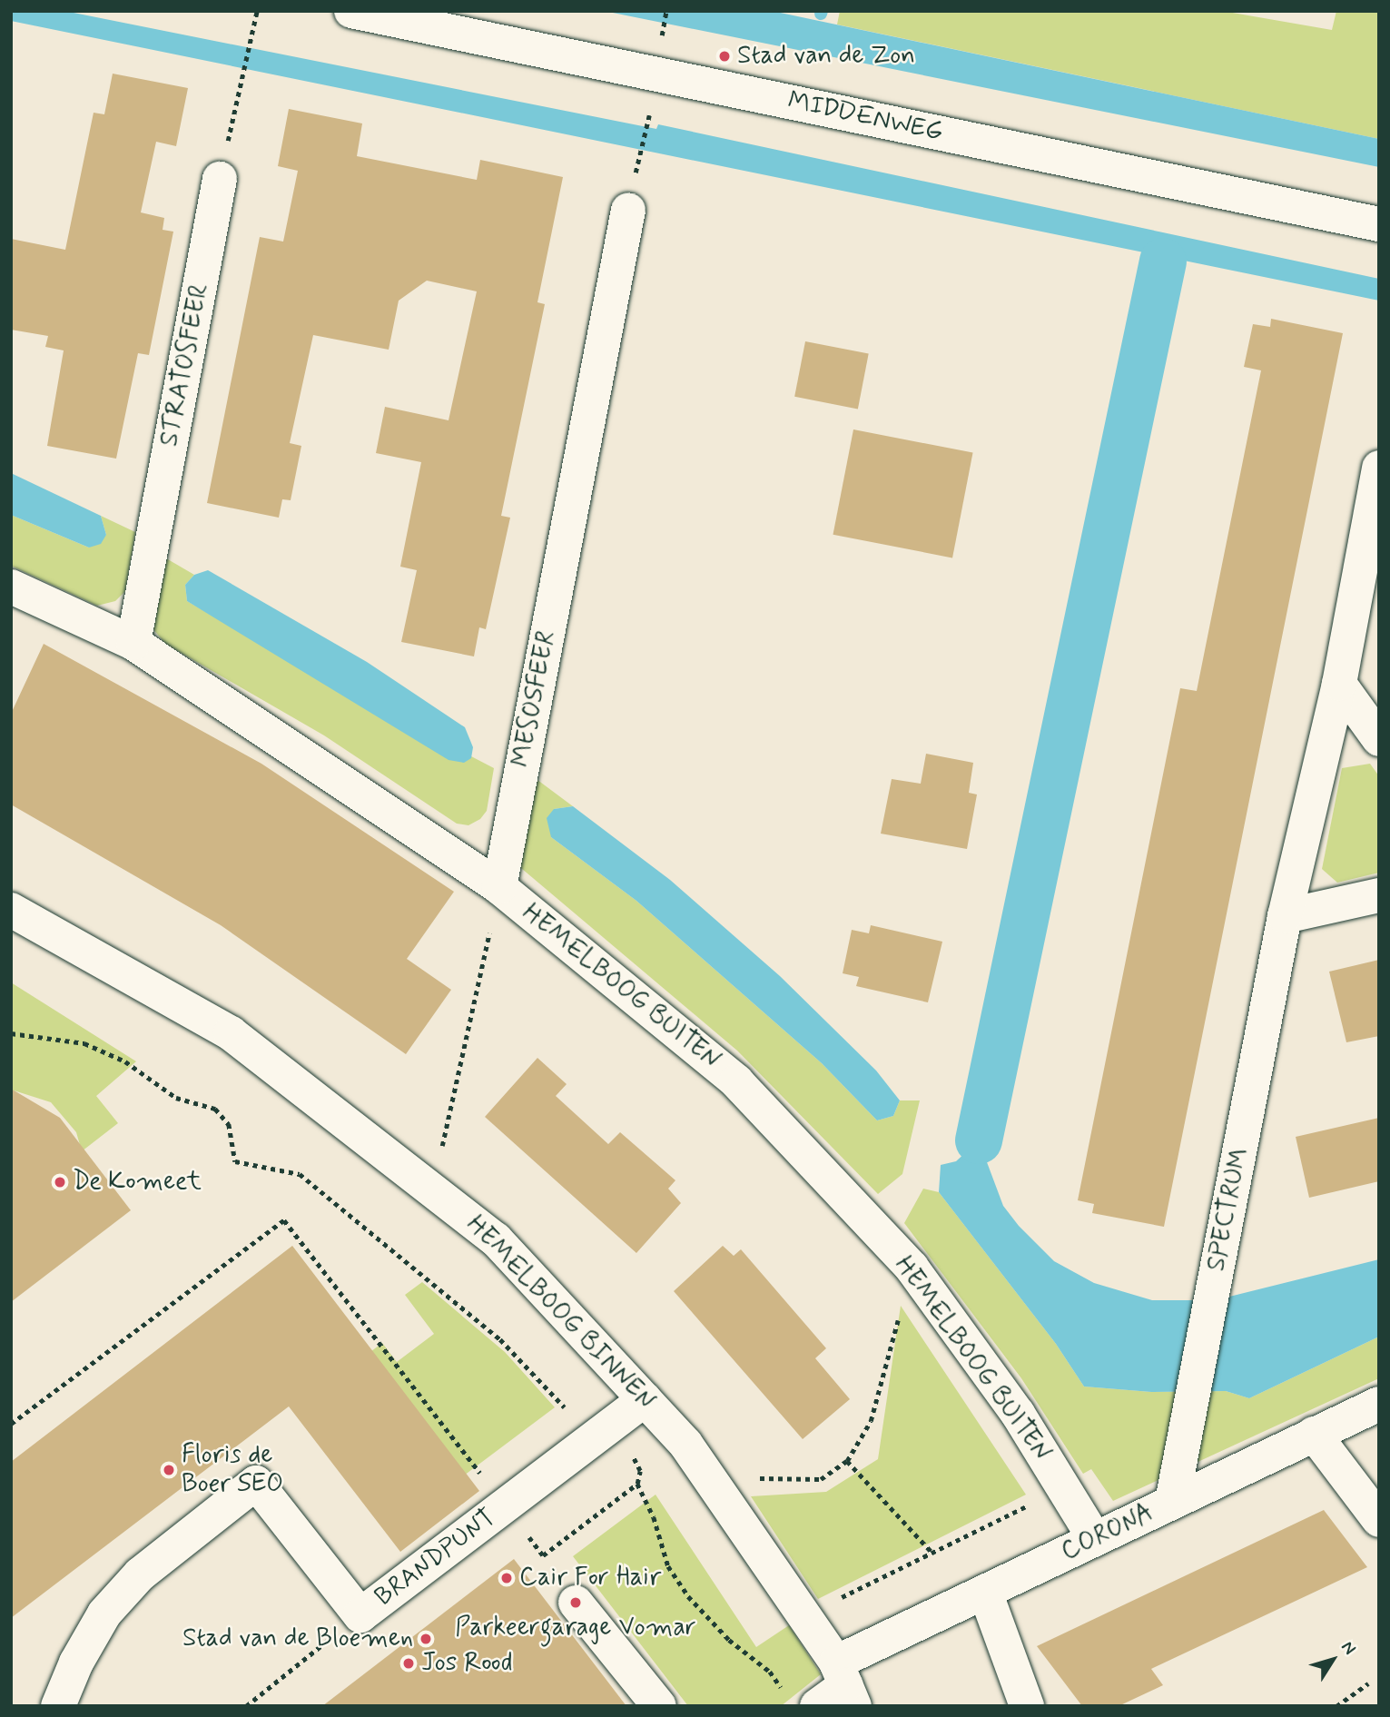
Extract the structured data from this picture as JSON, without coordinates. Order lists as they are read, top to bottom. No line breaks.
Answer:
{"streets":{"street":["MIDDENWEG","STRATOSFEER","MESOSFEER","HEMELBOOG BUITEN","SPECTRUM","HEMELBOOG BINNEN","CORONA","BRANDPUNT"]},"crossings":[["STRATOSFEER","HEMELBOOG BUITEN"],["MESOSFEER","HEMELBOOG BUITEN"],["HEMELBOOG BUITEN","CORONA"],["SPECTRUM","CORONA"],["HEMELBOOG BINNEN","CORONA"],["HEMELBOOG BINNEN","BRANDPUNT"]],"places":["Stad van de Zon","De Komeet","Floris de Boer SEO","Cair For Hair","Parkeergarage Vomar","Stad van de Bloemen","Jos Rood"],"north":"top right"}
